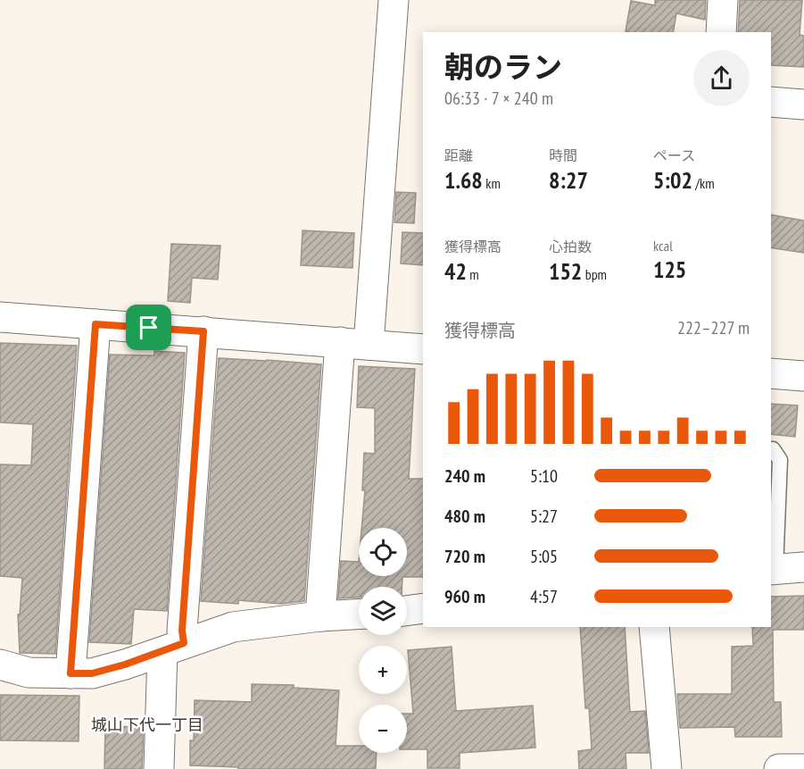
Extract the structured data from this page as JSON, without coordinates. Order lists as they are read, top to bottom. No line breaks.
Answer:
{"districts":["城山下代一丁目"],"page":{"heading":["朝のラン","06:33 · 7 × 240 m"],"stats":[["距離","1.68 km"],["時間","8:27"],["ペース","5:02 /km"],["獲得標高","42 m"],["心拍数","152 bpm"],["kcal","125"]],"chart":["獲得標高","222–227 m"],"list":[{"name":"240 m","note":"5:10"},{"name":"480 m","note":"5:27"},{"name":"720 m","note":"5:05"},{"name":"960 m","note":"4:57"}],"map_buttons":["+","−"]}}
